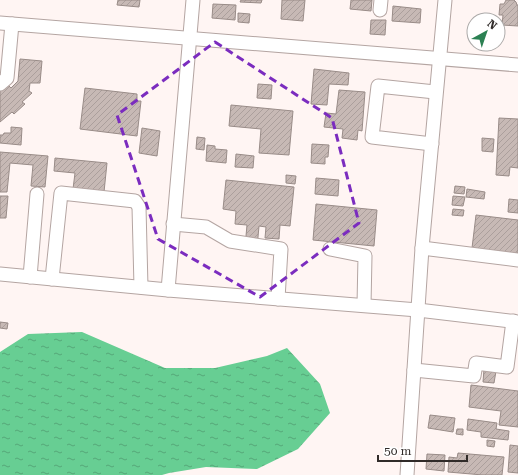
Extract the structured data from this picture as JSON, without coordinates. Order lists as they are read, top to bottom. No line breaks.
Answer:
{"scale_bar":"50 m","north":"top right"}
